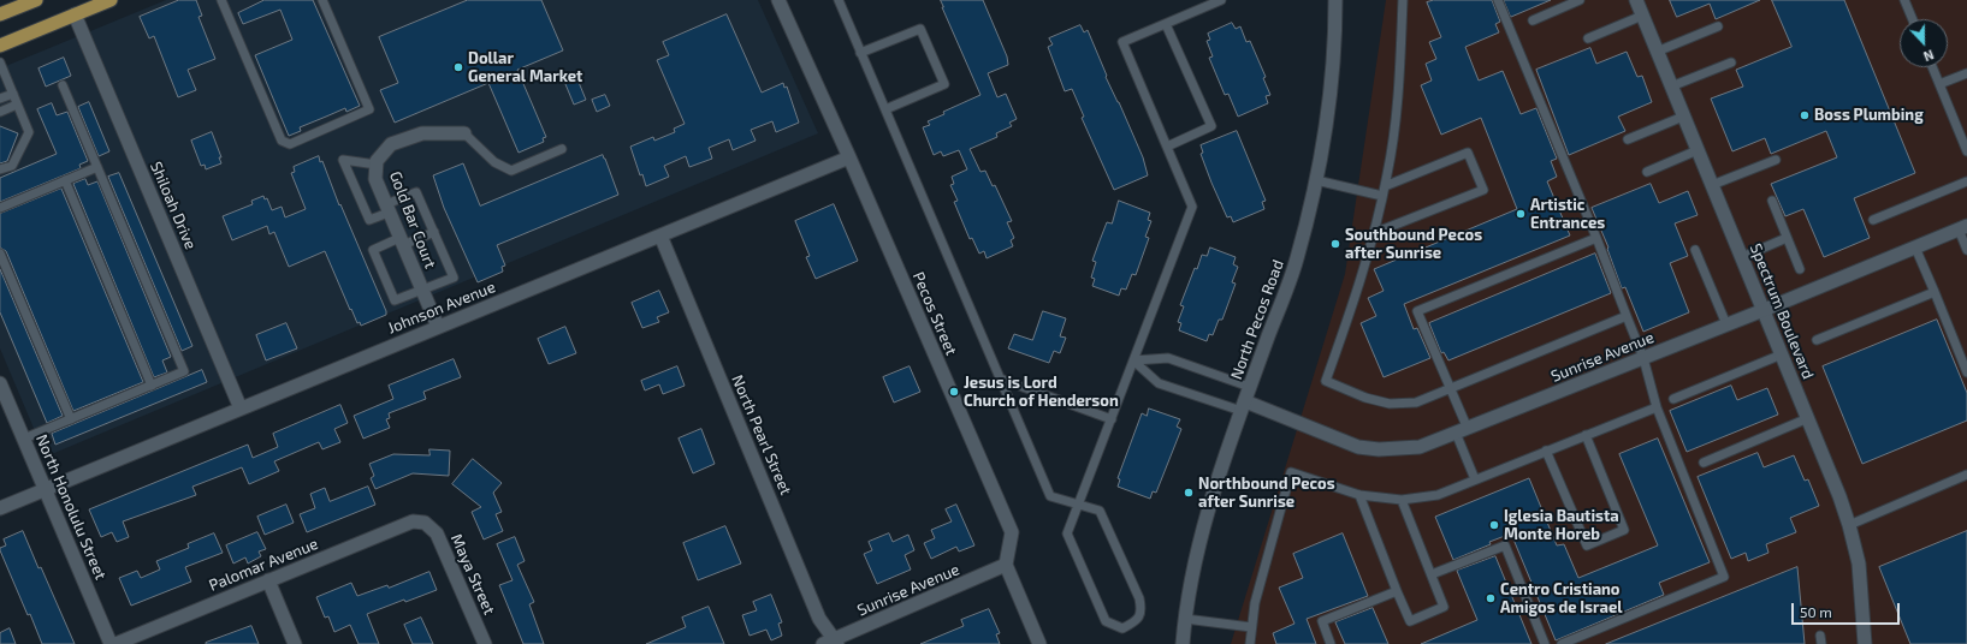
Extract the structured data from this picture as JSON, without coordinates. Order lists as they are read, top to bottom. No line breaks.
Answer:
{"streets":{"street":["Shiloah Drive","Gold Bar Court","Johnson Avenue","Spectrum Boulevard","Pecos Street","North Pecos Road","Sunrise Avenue","North Pearl Street","North Honolulu Street","Palomar Avenue","Maya Street"]},"crossings":[["Shiloah Drive","Johnson Avenue"],["Gold Bar Court","Johnson Avenue"],["Johnson Avenue","Pecos Street"],["Johnson Avenue","North Pearl Street"],["Johnson Avenue","North Honolulu Street"],["Spectrum Boulevard","Sunrise Avenue"],["Pecos Street","Sunrise Avenue"],["North Pecos Road","Sunrise Avenue"],["Sunrise Avenue","North Pearl Street"],["Palomar Avenue","Maya Street"]],"places":["Dollar General Market","Boss Plumbing","Artistic Entrances","Southbound Pecos after Sunrise","Jesus is Lord Church of Henderson","Northbound Pecos after Sunrise","Iglesia Bautista Monte Horeb","Centro Cristiano Amigos de Israel"],"scale_bar":"50 m","north":"bottom"}
